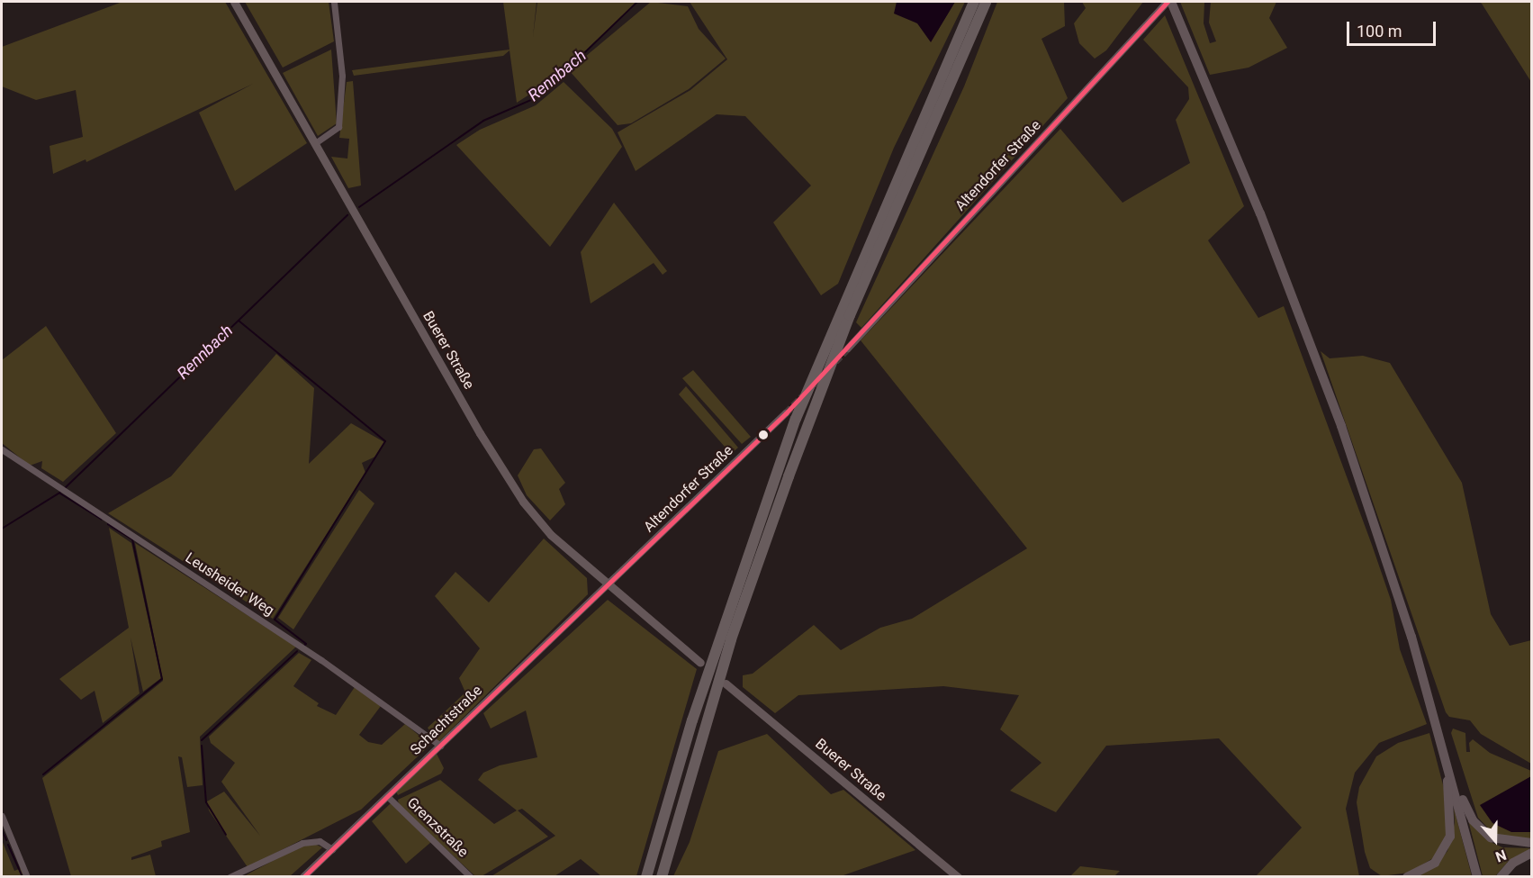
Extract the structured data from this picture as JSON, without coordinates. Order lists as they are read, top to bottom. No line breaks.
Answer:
{"streets":{"main road":["Buerer Straße"],"street":["Altendorfer Straße","Leusheider Weg","Schachtstraße","Grenzstraße"]},"crossings":[["Altendorfer Straße","Buerer Straße"],["Altendorfer Straße","Schachtstraße"],["Buerer Straße","Schachtstraße"],["Leusheider Weg","Schachtstraße"],["Schachtstraße","Grenzstraße"]],"water":["Rennbach"],"scale_bar":"100 m","north":"bottom"}
